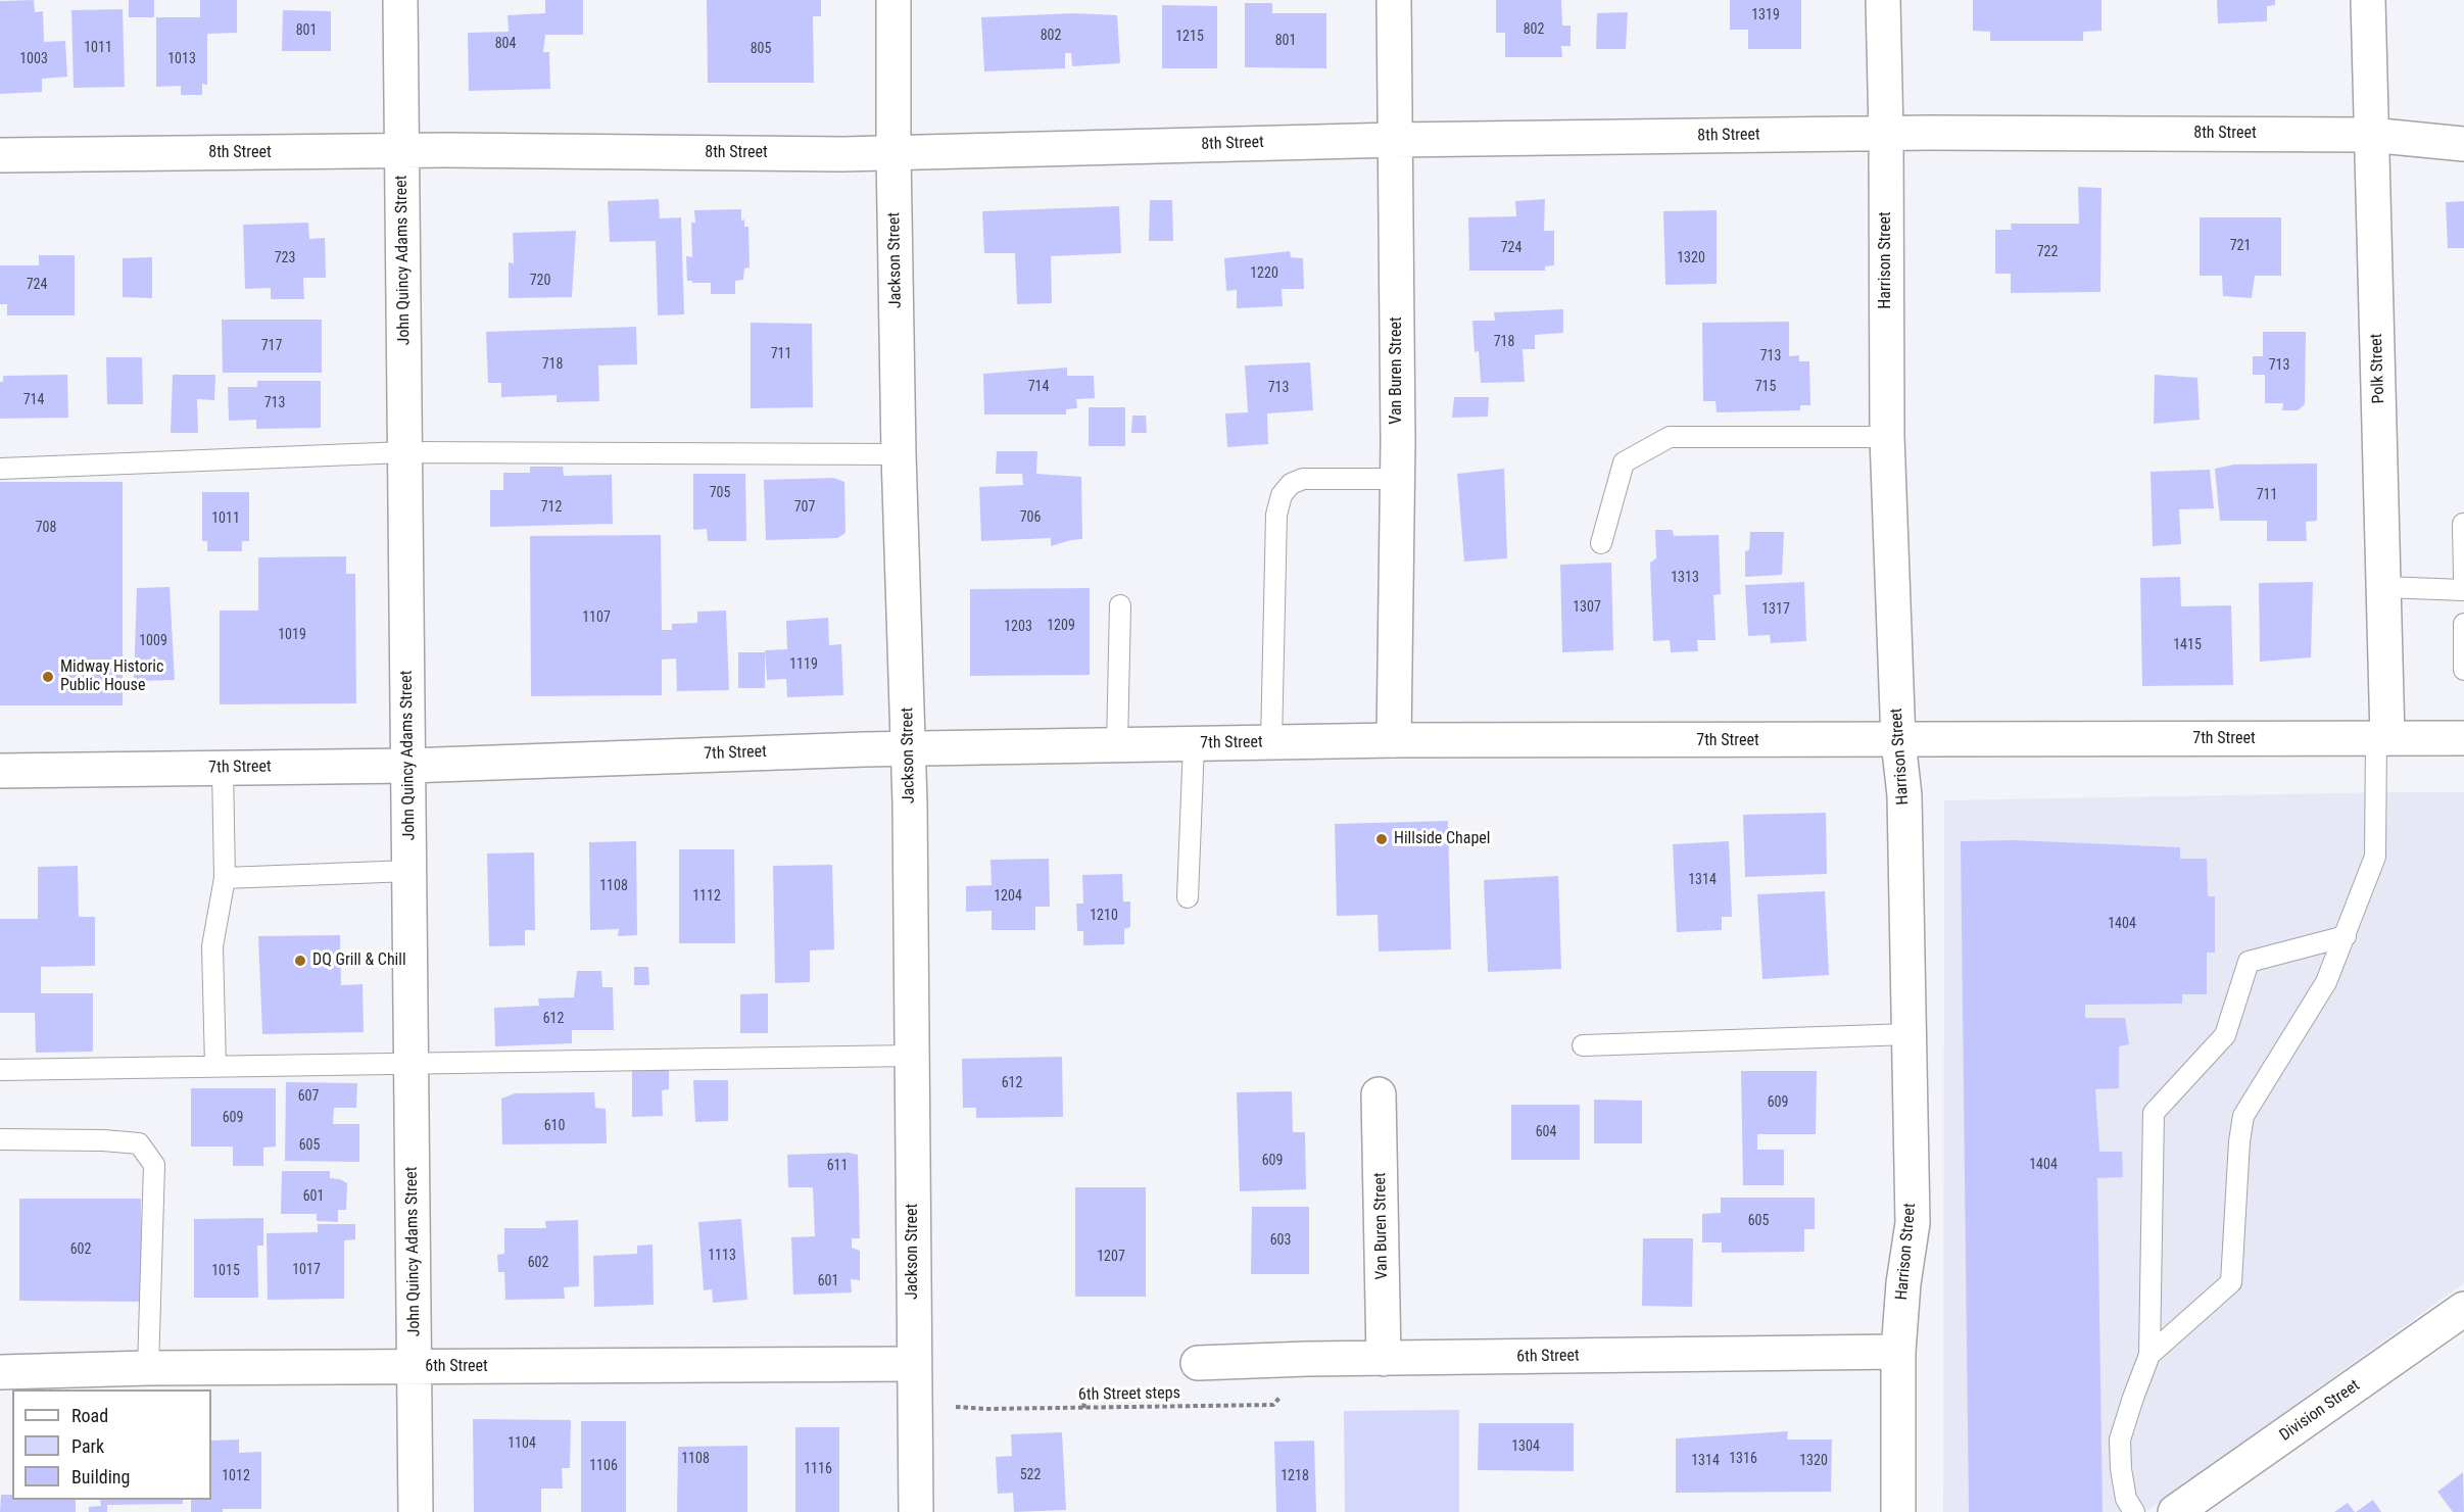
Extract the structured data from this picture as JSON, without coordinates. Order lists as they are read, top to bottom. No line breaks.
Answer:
{"streets":{"street":["8th Street","John Quincy Adams Street","Jackson Street","Harrison Street","Polk Street","Van Buren Street","7th Street","6th Street","Division Street"],"path":["6th Street steps"]},"crossings":[["8th Street","John Quincy Adams Street"],["8th Street","Jackson Street"],["8th Street","Harrison Street"],["8th Street","Polk Street"],["8th Street","Van Buren Street"],["John Quincy Adams Street","7th Street"],["John Quincy Adams Street","6th Street"],["Jackson Street","7th Street"],["Jackson Street","6th Street"],["Harrison Street","7th Street"],["Harrison Street","6th Street"],["Polk Street","7th Street"],["Van Buren Street","7th Street"],["Van Buren Street","6th Street"]],"places":["Midway Historic Public House","Hillside Chapel","DQ Grill & Chill"],"house_numbers":["1319","802","801","802","1215","801","804","1011","805","1003","1013","721","724","722","723","1320","1220","720","724","718","717","711","713","718","713","714","715","713","714","713","705","711","712","707","706","1011","708","1313","1307","1317","1107","1209","1203","1019","1009","1415","1119","1314","1108","1112","1204","1210","1404","612","612","607","609","609","610","604","605","609","1404","611","601","605","603","602","1113","1207","602","1017","1015","601","1104","1304","1108","1316","1314","1320","1106","1116","522","1012","1218"],"legend":["Road","Park","Building"]}
